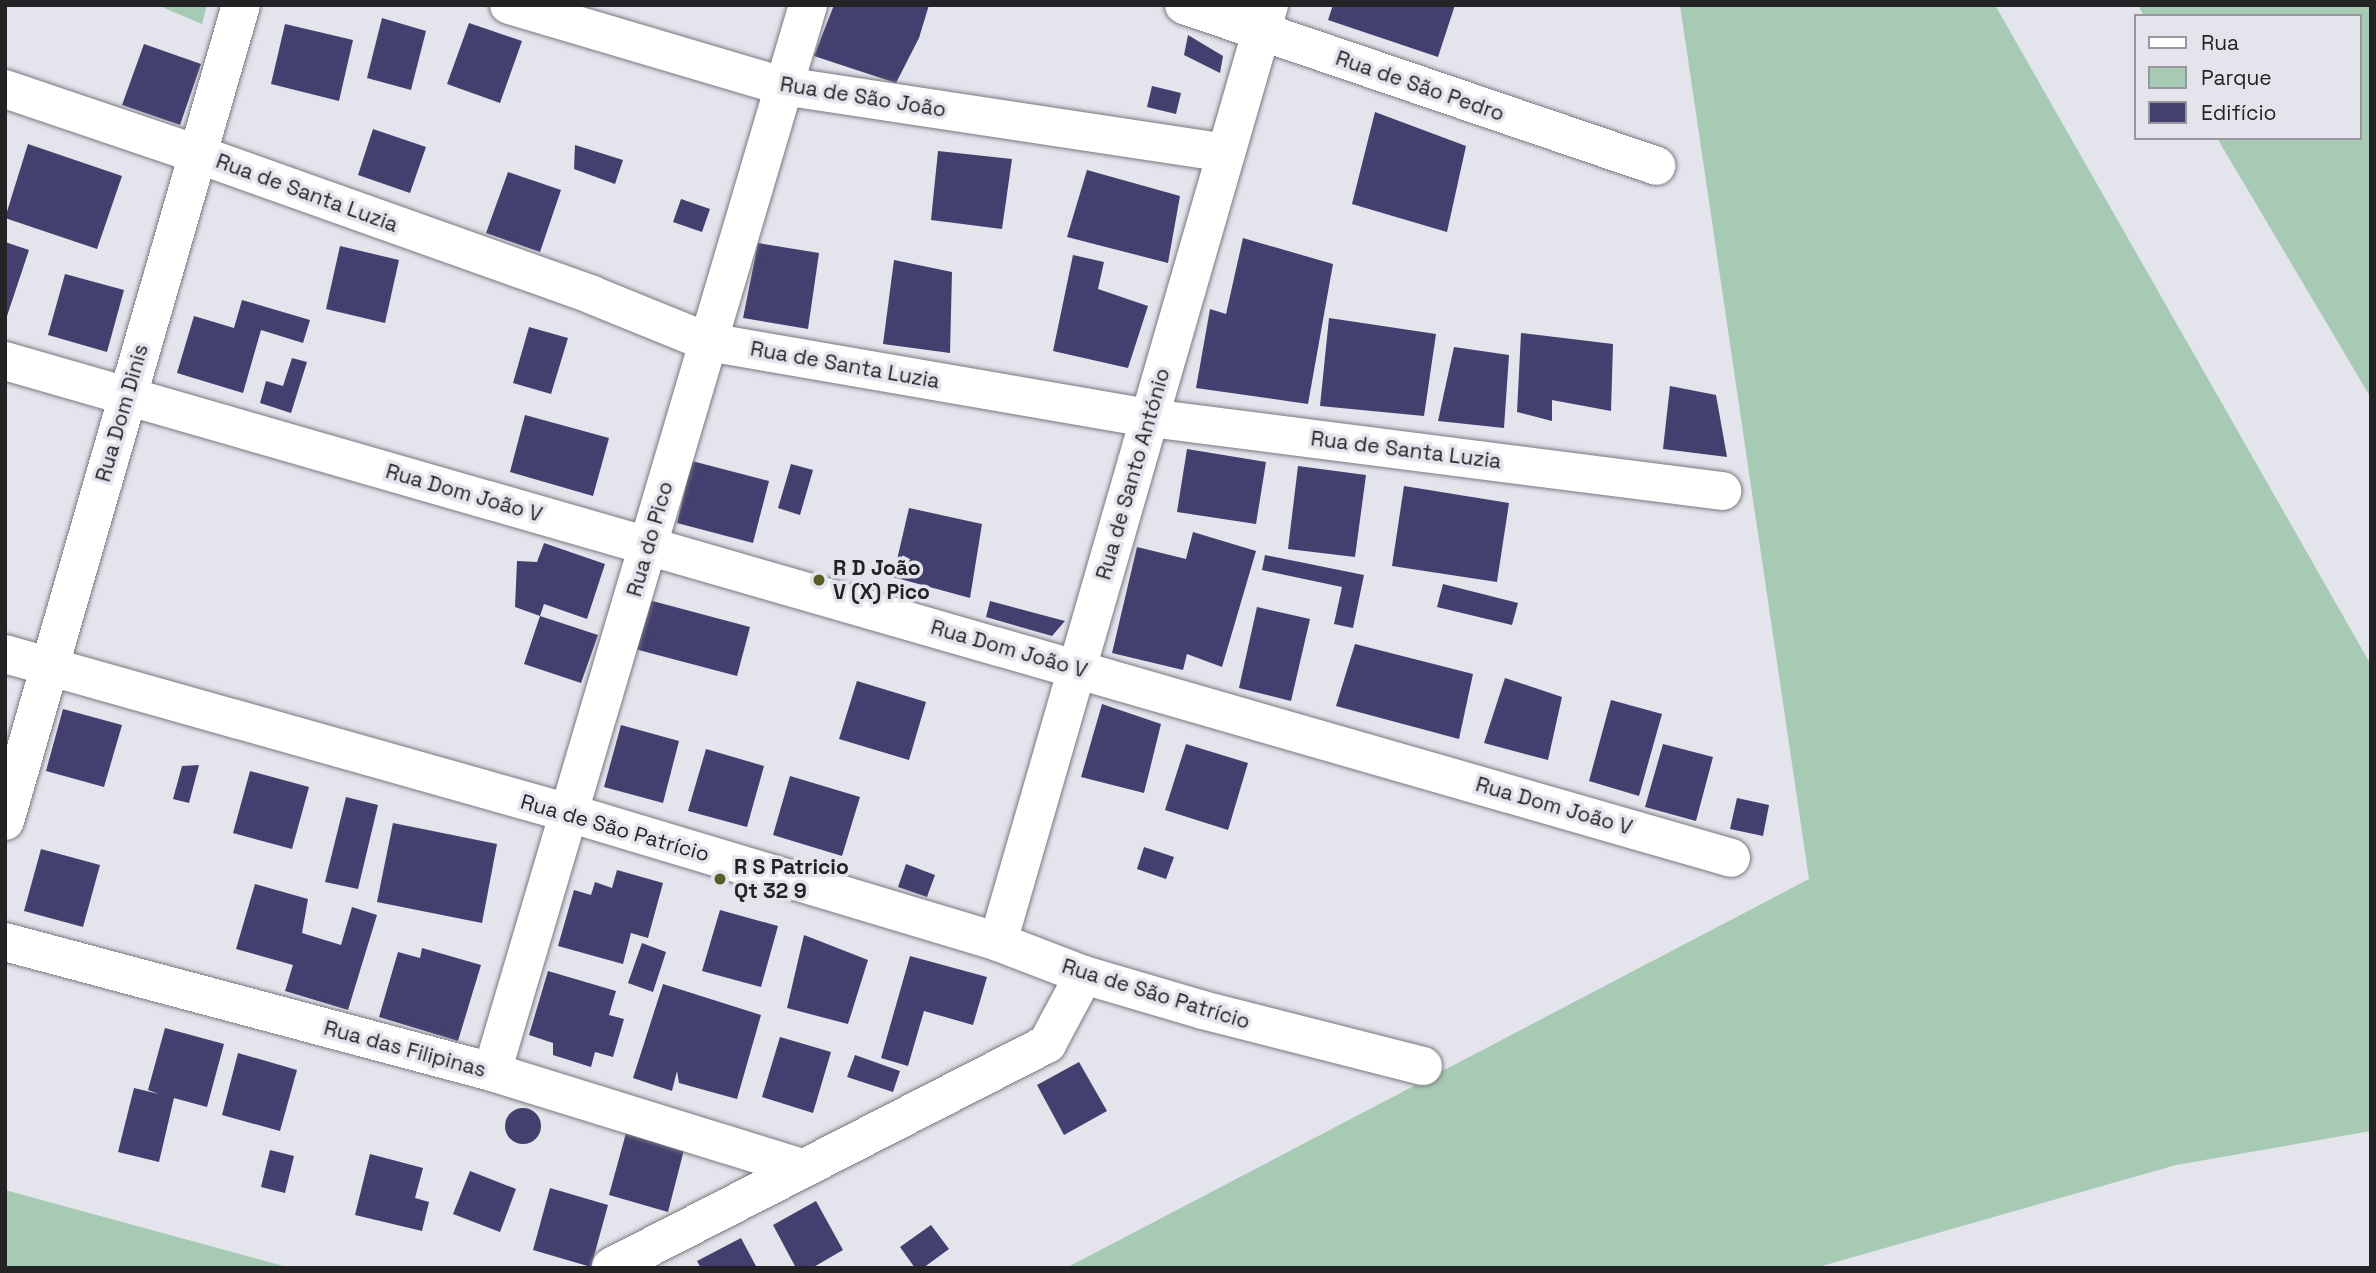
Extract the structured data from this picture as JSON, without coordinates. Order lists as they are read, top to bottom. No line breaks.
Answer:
{"streets":{"street":["Rua de São Pedro","Rua de São João","Rua de Santa Luzia","Rua Dom Dinis","Rua de Santo António","Rua Dom João V","Rua do Pico","Rua de São Patrício","Rua das Filipinas"]},"crossings":[["Rua de São Pedro","Rua de Santo António"],["Rua de São João","Rua de Santo António"],["Rua de São João","Rua do Pico"],["Rua de Santa Luzia","Rua Dom Dinis"],["Rua de Santa Luzia","Rua de Santo António"],["Rua de Santa Luzia","Rua do Pico"],["Rua Dom Dinis","Rua Dom João V"],["Rua Dom Dinis","Rua de São Patrício"],["Rua de Santo António","Rua Dom João V"],["Rua de Santo António","Rua de São Patrício"],["Rua Dom João V","Rua do Pico"],["Rua do Pico","Rua de São Patrício"],["Rua do Pico","Rua das Filipinas"]],"places":["R D João V (X) Pico","R S Patricio Qt 32 9"],"legend":["Rua","Parque","Edifício"]}
